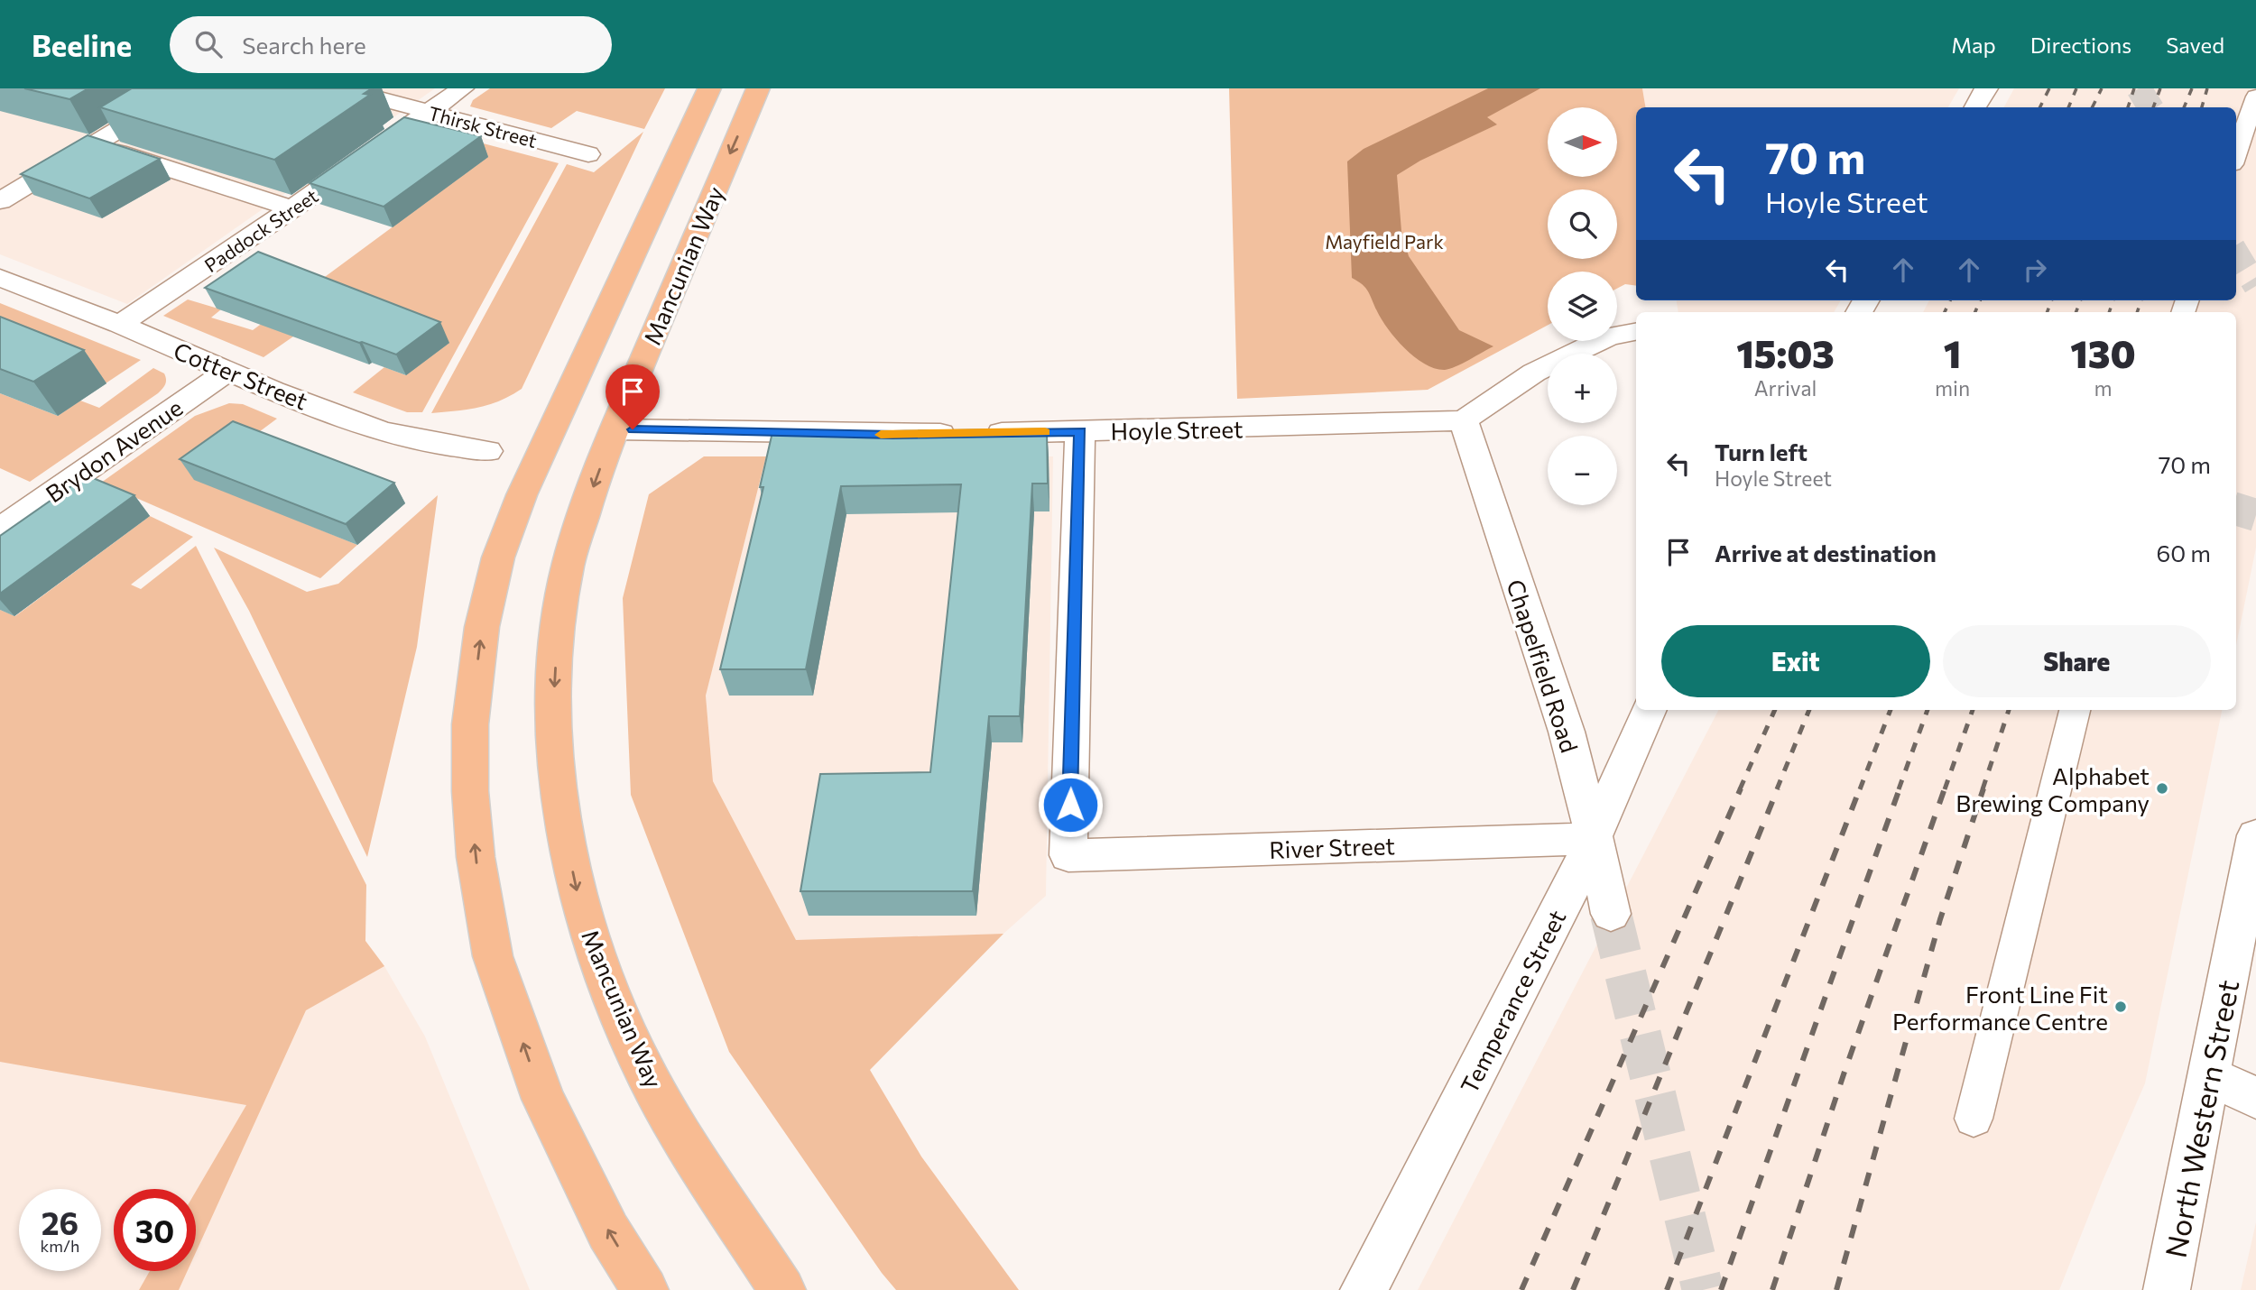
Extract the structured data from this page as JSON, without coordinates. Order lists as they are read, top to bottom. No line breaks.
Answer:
{"streets":{"highway":["Mancunian Way"],"street":["Thirsk Street","Paddock Street","Cotter Street","Hoyle Street","Brydon Avenue","Chapelfield Road","River Street","Temperance Street","North Western Street"]},"crossings":[["Thirsk Street","Paddock Street"],["Paddock Street","Cotter Street"],["Mancunian Way","Hoyle Street"],["Cotter Street","Brydon Avenue"],["Hoyle Street","Chapelfield Road"],["Hoyle Street","River Street"],["Chapelfield Road","River Street"],["Chapelfield Road","Temperance Street"],["River Street","Temperance Street"]],"parks":["Mayfield Park"],"places":["Alphabet Brewing Company","Front Line Fit Performance Centre"],"north":"right","page":{"header":"Beeline","search":"Search here","nav":["Map","Directions","Saved"],"map_buttons":["+","−"],"turn":["70 m","Hoyle Street"],"eta":["15:03","Arrival","1","min","130","m"],"list":[{"name":"Turn left","note":"Hoyle Street","value":"70 m"},{"name":"Arrive at destination","value":"60 m"}],"buttons":["Exit","Share"],"speed":"26 km/h","limit":"30"}}
